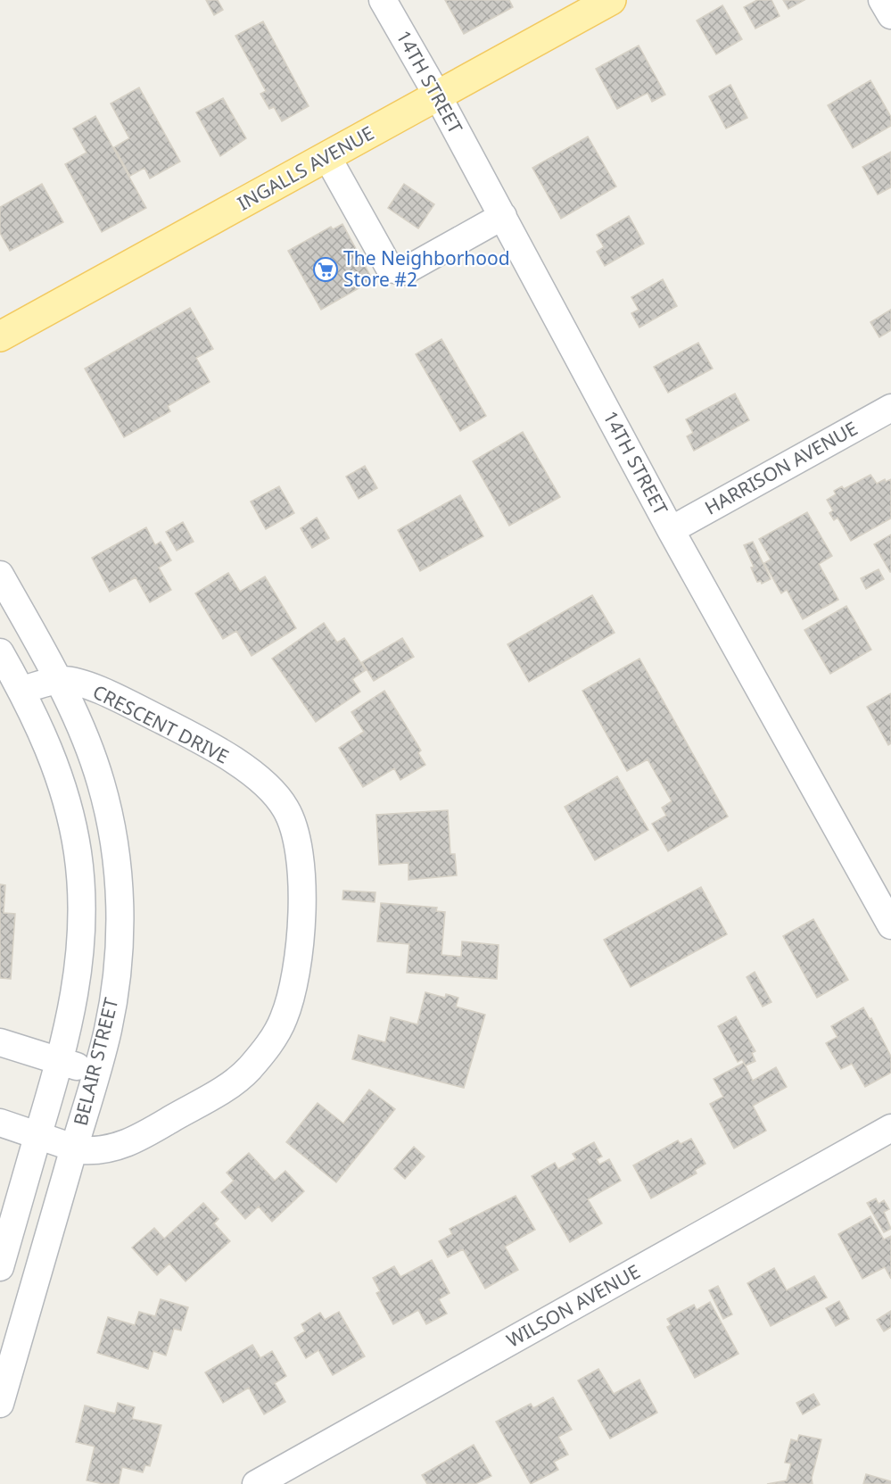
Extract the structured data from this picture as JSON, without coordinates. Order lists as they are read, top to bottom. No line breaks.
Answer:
{"streets":{"main road":["INGALLS AVENUE"],"street":["14TH STREET","HARRISON AVENUE","CRESCENT DRIVE","BELAIR STREET","WILSON AVENUE"]},"crossings":[["14TH STREET","INGALLS AVENUE"],["14TH STREET","HARRISON AVENUE"],["CRESCENT DRIVE","BELAIR STREET"]],"places":{"supermarket":["The Neighborhood Store #2"]}}
